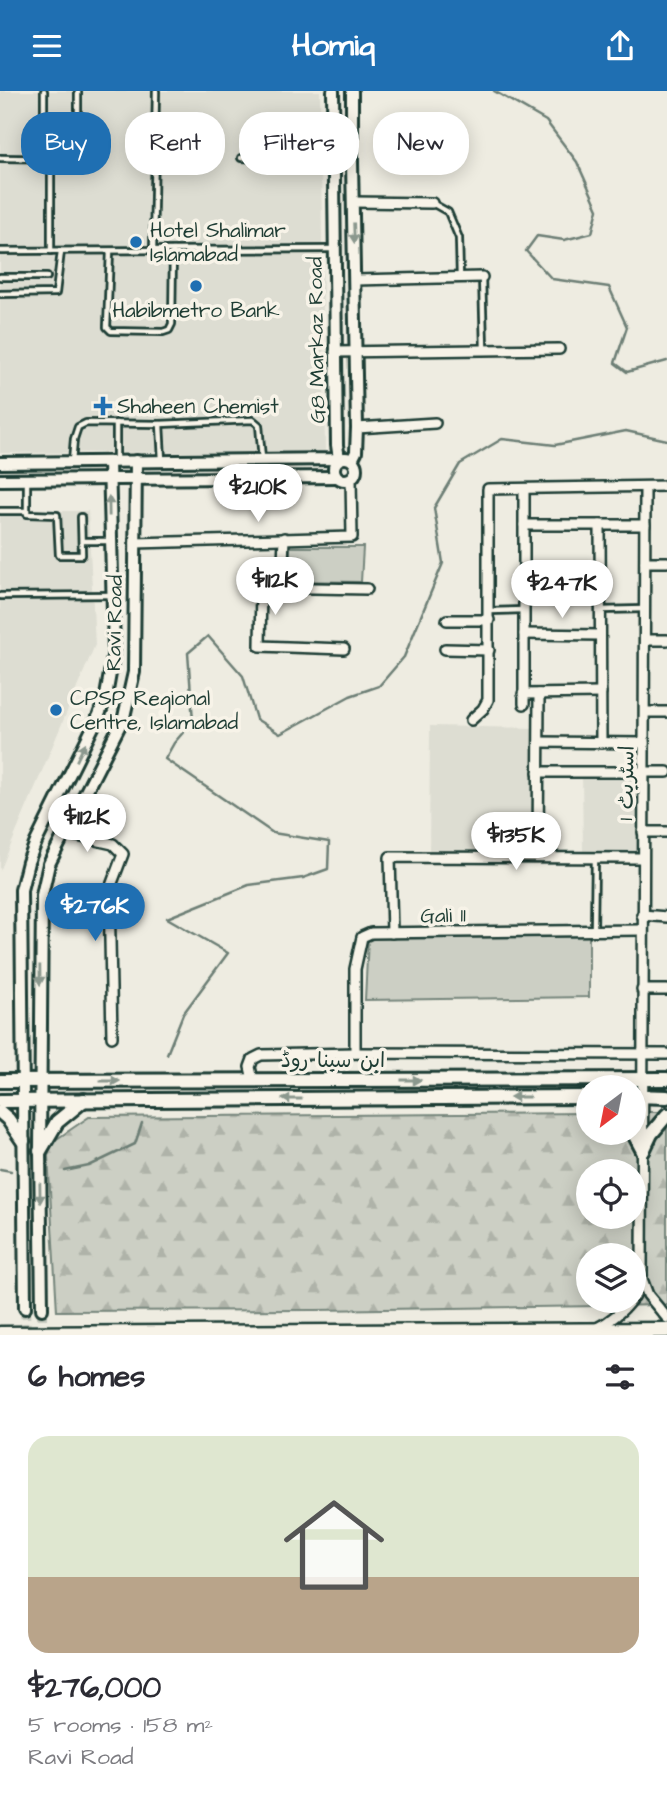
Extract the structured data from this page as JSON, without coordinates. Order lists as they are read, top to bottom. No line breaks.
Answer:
{"streets":{"main road":["ابن سینا روڈ"],"street":["G8 Markaz Road","Ravi Road","اسٹریٹ 1","Gali 11"]},"crossings":[["Ravi Road","ابن سینا روڈ"],["اسٹریٹ 1","Gali 11"]],"places":{"other":["Hotel Shalimar Islamabad","Habibmetro Bank","CPSP Regional Centre, Islamabad"],"health":["Shaheen Chemist"]},"north":"bottom left","page":{"header":"Homiq","chip":["Buy","Rent","Filters","New"],"price":["$210K","$112K","$247K","$112K","$135K","$276K"],"heading":"6 homes","list":[{"name":"$276,000","note":"5 rooms · 158 m² · Ravi Road"}]}}
